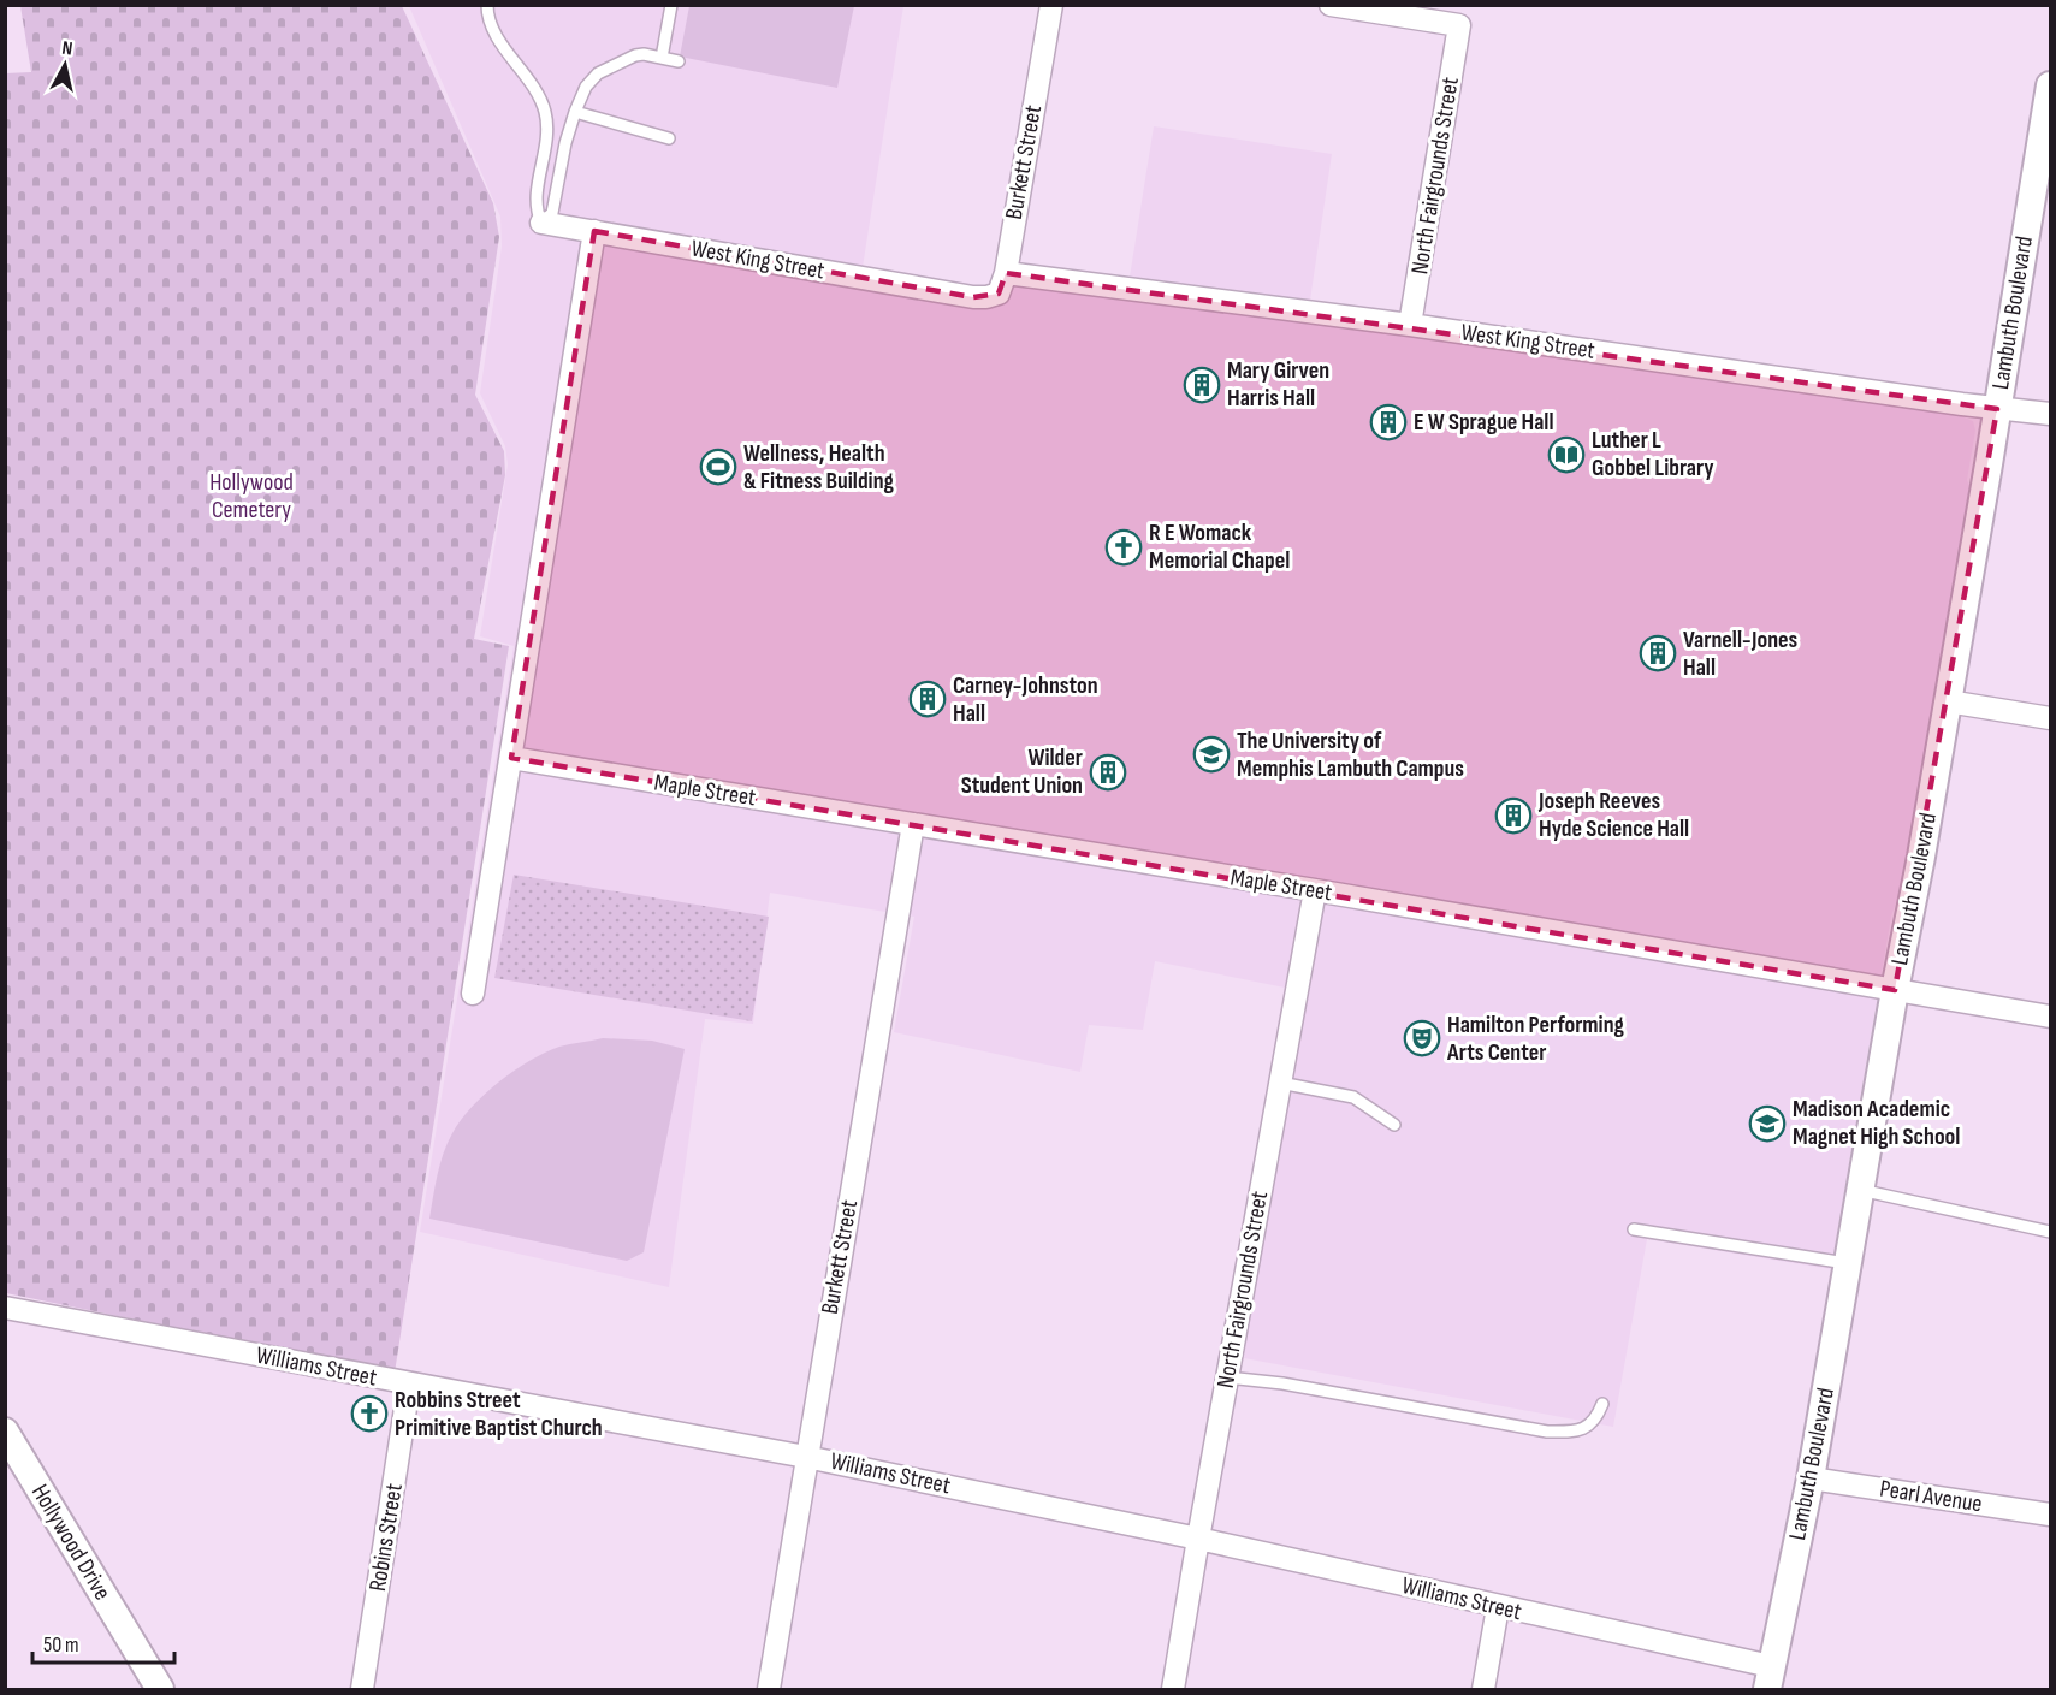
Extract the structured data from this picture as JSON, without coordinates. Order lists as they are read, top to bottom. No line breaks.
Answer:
{"streets":{"street":["Burkett Street","North Fairgrounds Street","West King Street","Lambuth Boulevard","Maple Street","Williams Street","Pearl Avenue","Robins Street","Hollywood Drive"]},"crossings":[["Burkett Street","West King Street"],["Burkett Street","Maple Street"],["Burkett Street","Williams Street"],["North Fairgrounds Street","West King Street"],["North Fairgrounds Street","Maple Street"],["North Fairgrounds Street","Williams Street"],["West King Street","Lambuth Boulevard"],["Lambuth Boulevard","Maple Street"],["Lambuth Boulevard","Williams Street"],["Lambuth Boulevard","Pearl Avenue"],["Williams Street","Robins Street"]],"parks":["Hollywood Cemetery"],"places":{"building":["Mary Girven Harris Hall","E W Sprague Hall","Varnell-Jones Hall","Carney-Johnston Hall","Wilder Student Union","Joseph Reeves Hyde Science Hall"],"library":["Luther L Gobbel Library"],"sports":["Wellness, Health & Fitness Building"],"church":["R E Womack Memorial Chapel","Robbins Street Primitive Baptist Church"],"school or university":["The University of Memphis Lambuth Campus","Madison Academic Magnet High School"],"theatre":["Hamilton Performing Arts Center"]},"scale_bar":"50 m","north":"top"}
